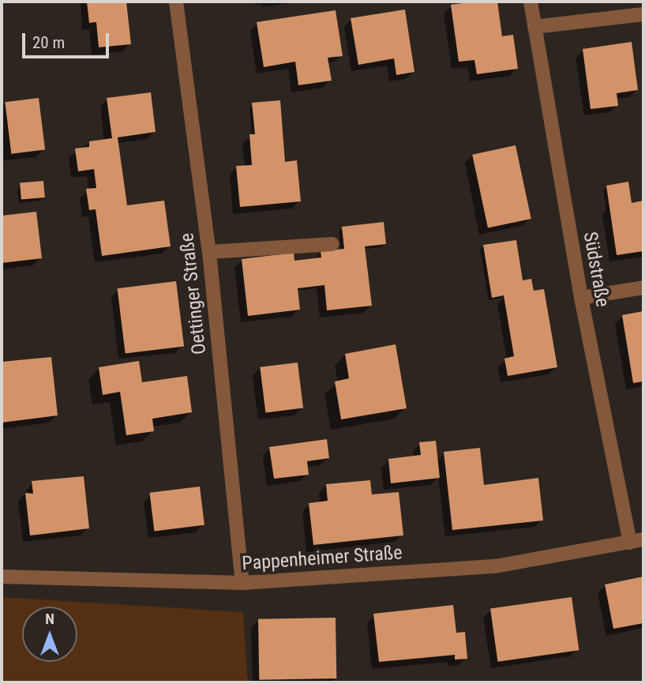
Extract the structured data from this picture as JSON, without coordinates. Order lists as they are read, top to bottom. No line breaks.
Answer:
{"streets":{"street":["Südstraße","Oettinger Straße","Pappenheimer Straße"]},"crossings":[["Südstraße","Pappenheimer Straße"],["Oettinger Straße","Pappenheimer Straße"]],"scale_bar":"20 m","north":"top"}
